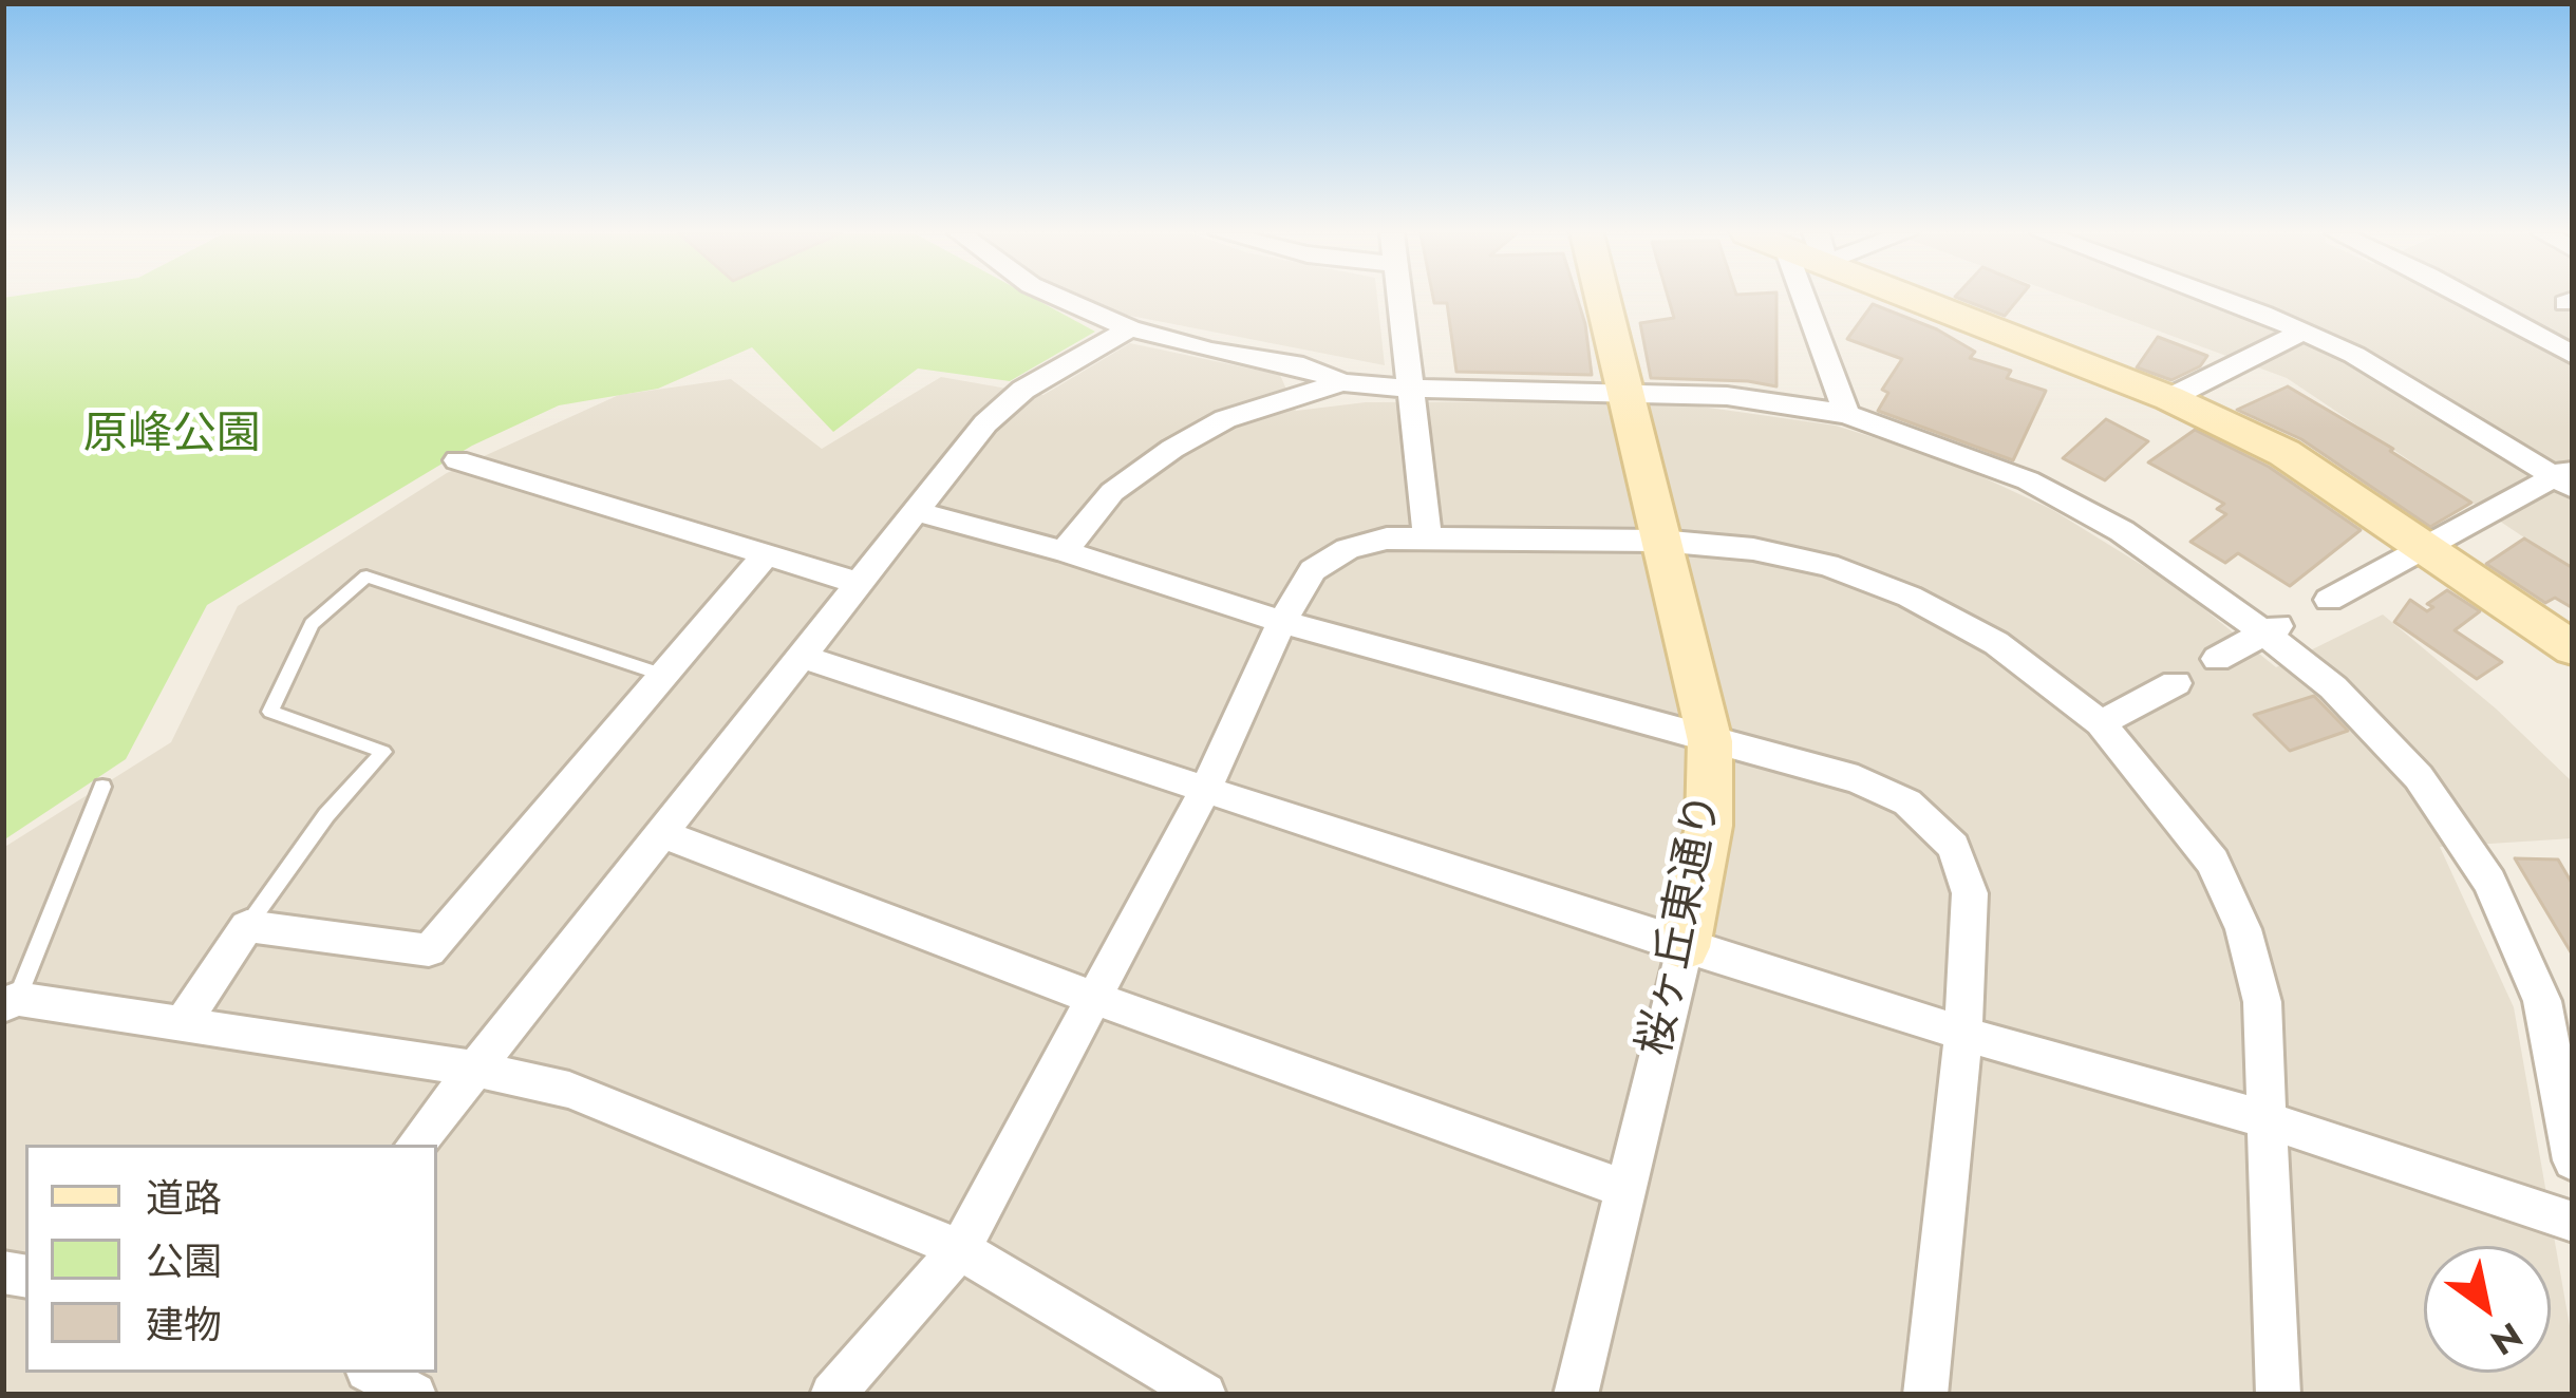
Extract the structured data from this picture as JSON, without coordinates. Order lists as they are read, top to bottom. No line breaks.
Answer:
{"streets":{"street":["桜ヶ丘東通り"]},"parks":["原峰公園"],"legend":["道路","公園","建物"],"north":"bottom right"}
